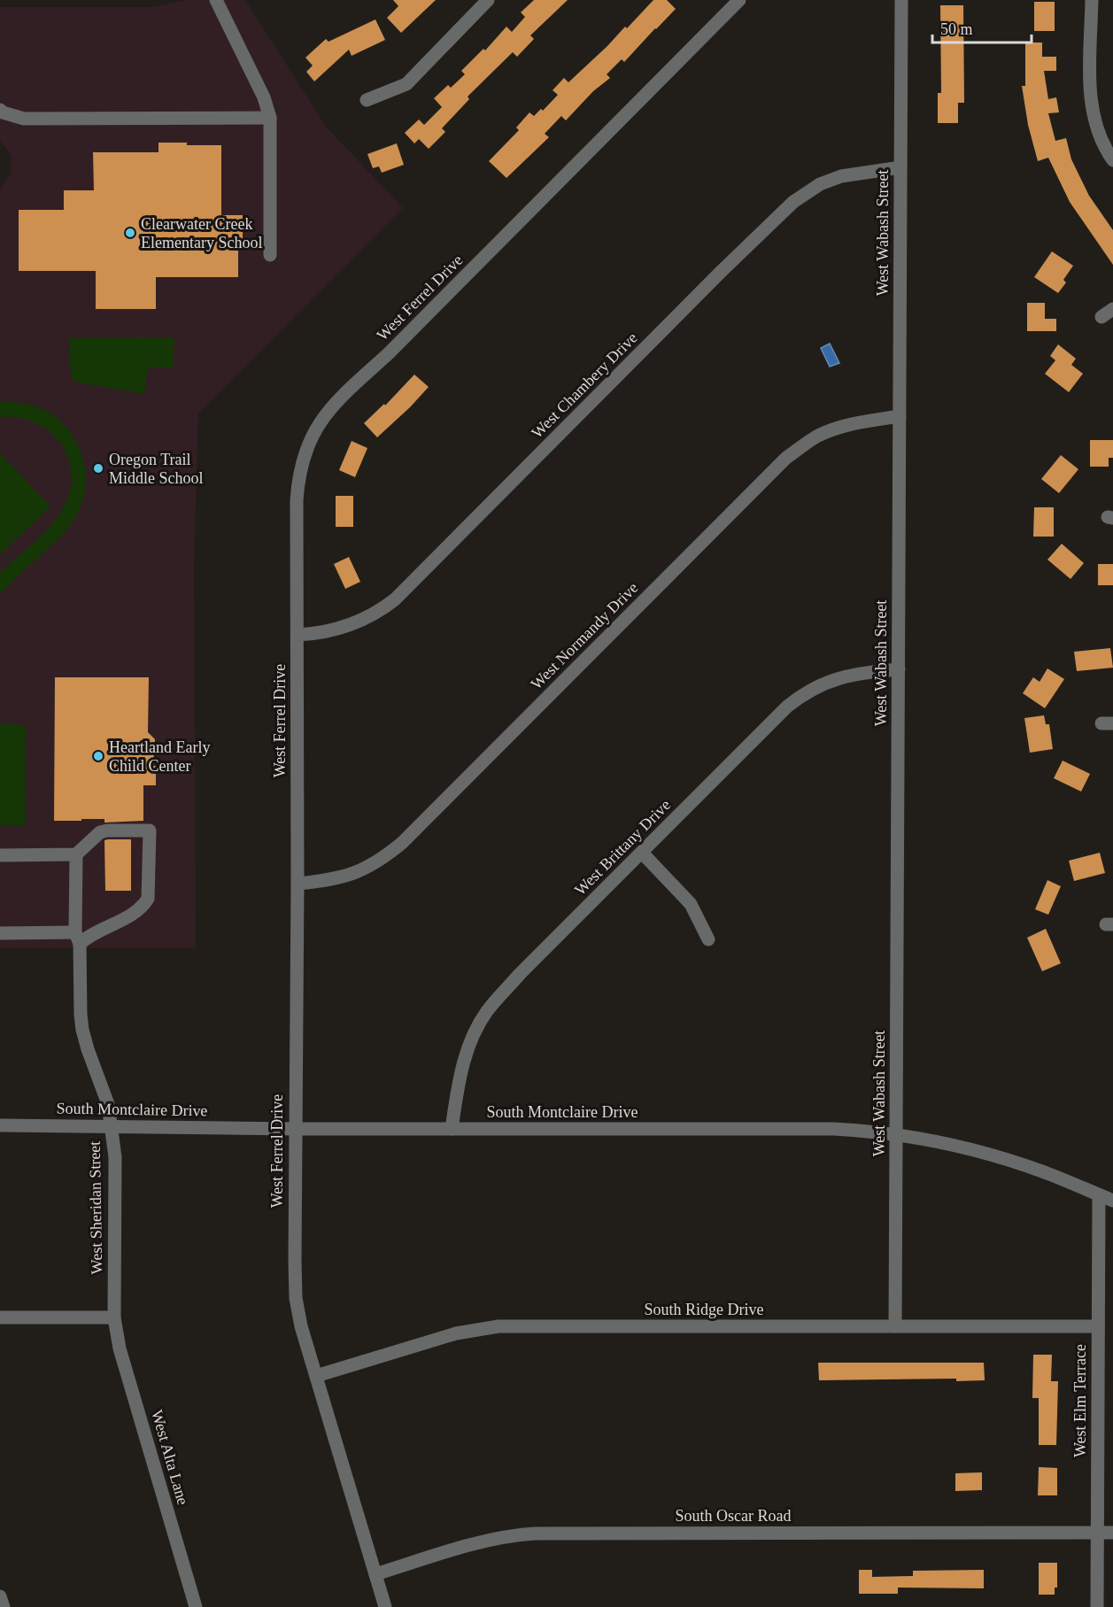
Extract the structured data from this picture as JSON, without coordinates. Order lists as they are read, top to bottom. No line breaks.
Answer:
{"streets":{"street":["West Wabash Street","West Ferrel Drive","West Chambery Drive","West Normandy Drive","West Brittany Drive","South Montclaire Drive","West Sheridan Street","South Ridge Drive","West Elm Terrace","West Alta Lane","South Oscar Road"]},"crossings":[["West Wabash Street","West Chambery Drive"],["West Wabash Street","West Normandy Drive"],["West Wabash Street","West Brittany Drive"],["West Wabash Street","South Montclaire Drive"],["West Wabash Street","South Ridge Drive"],["West Ferrel Drive","West Chambery Drive"],["West Ferrel Drive","West Normandy Drive"],["West Ferrel Drive","South Montclaire Drive"],["West Ferrel Drive","South Ridge Drive"],["West Ferrel Drive","South Oscar Road"],["West Brittany Drive","South Montclaire Drive"],["South Montclaire Drive","West Sheridan Street"],["South Montclaire Drive","West Elm Terrace"],["West Sheridan Street","West Alta Lane"],["South Ridge Drive","West Elm Terrace"],["West Elm Terrace","South Oscar Road"]],"places":["Clearwater Creek Elementary School","Oregon Trail Middle School","Heartland Early Child Center"],"scale_bar":"50 m"}
